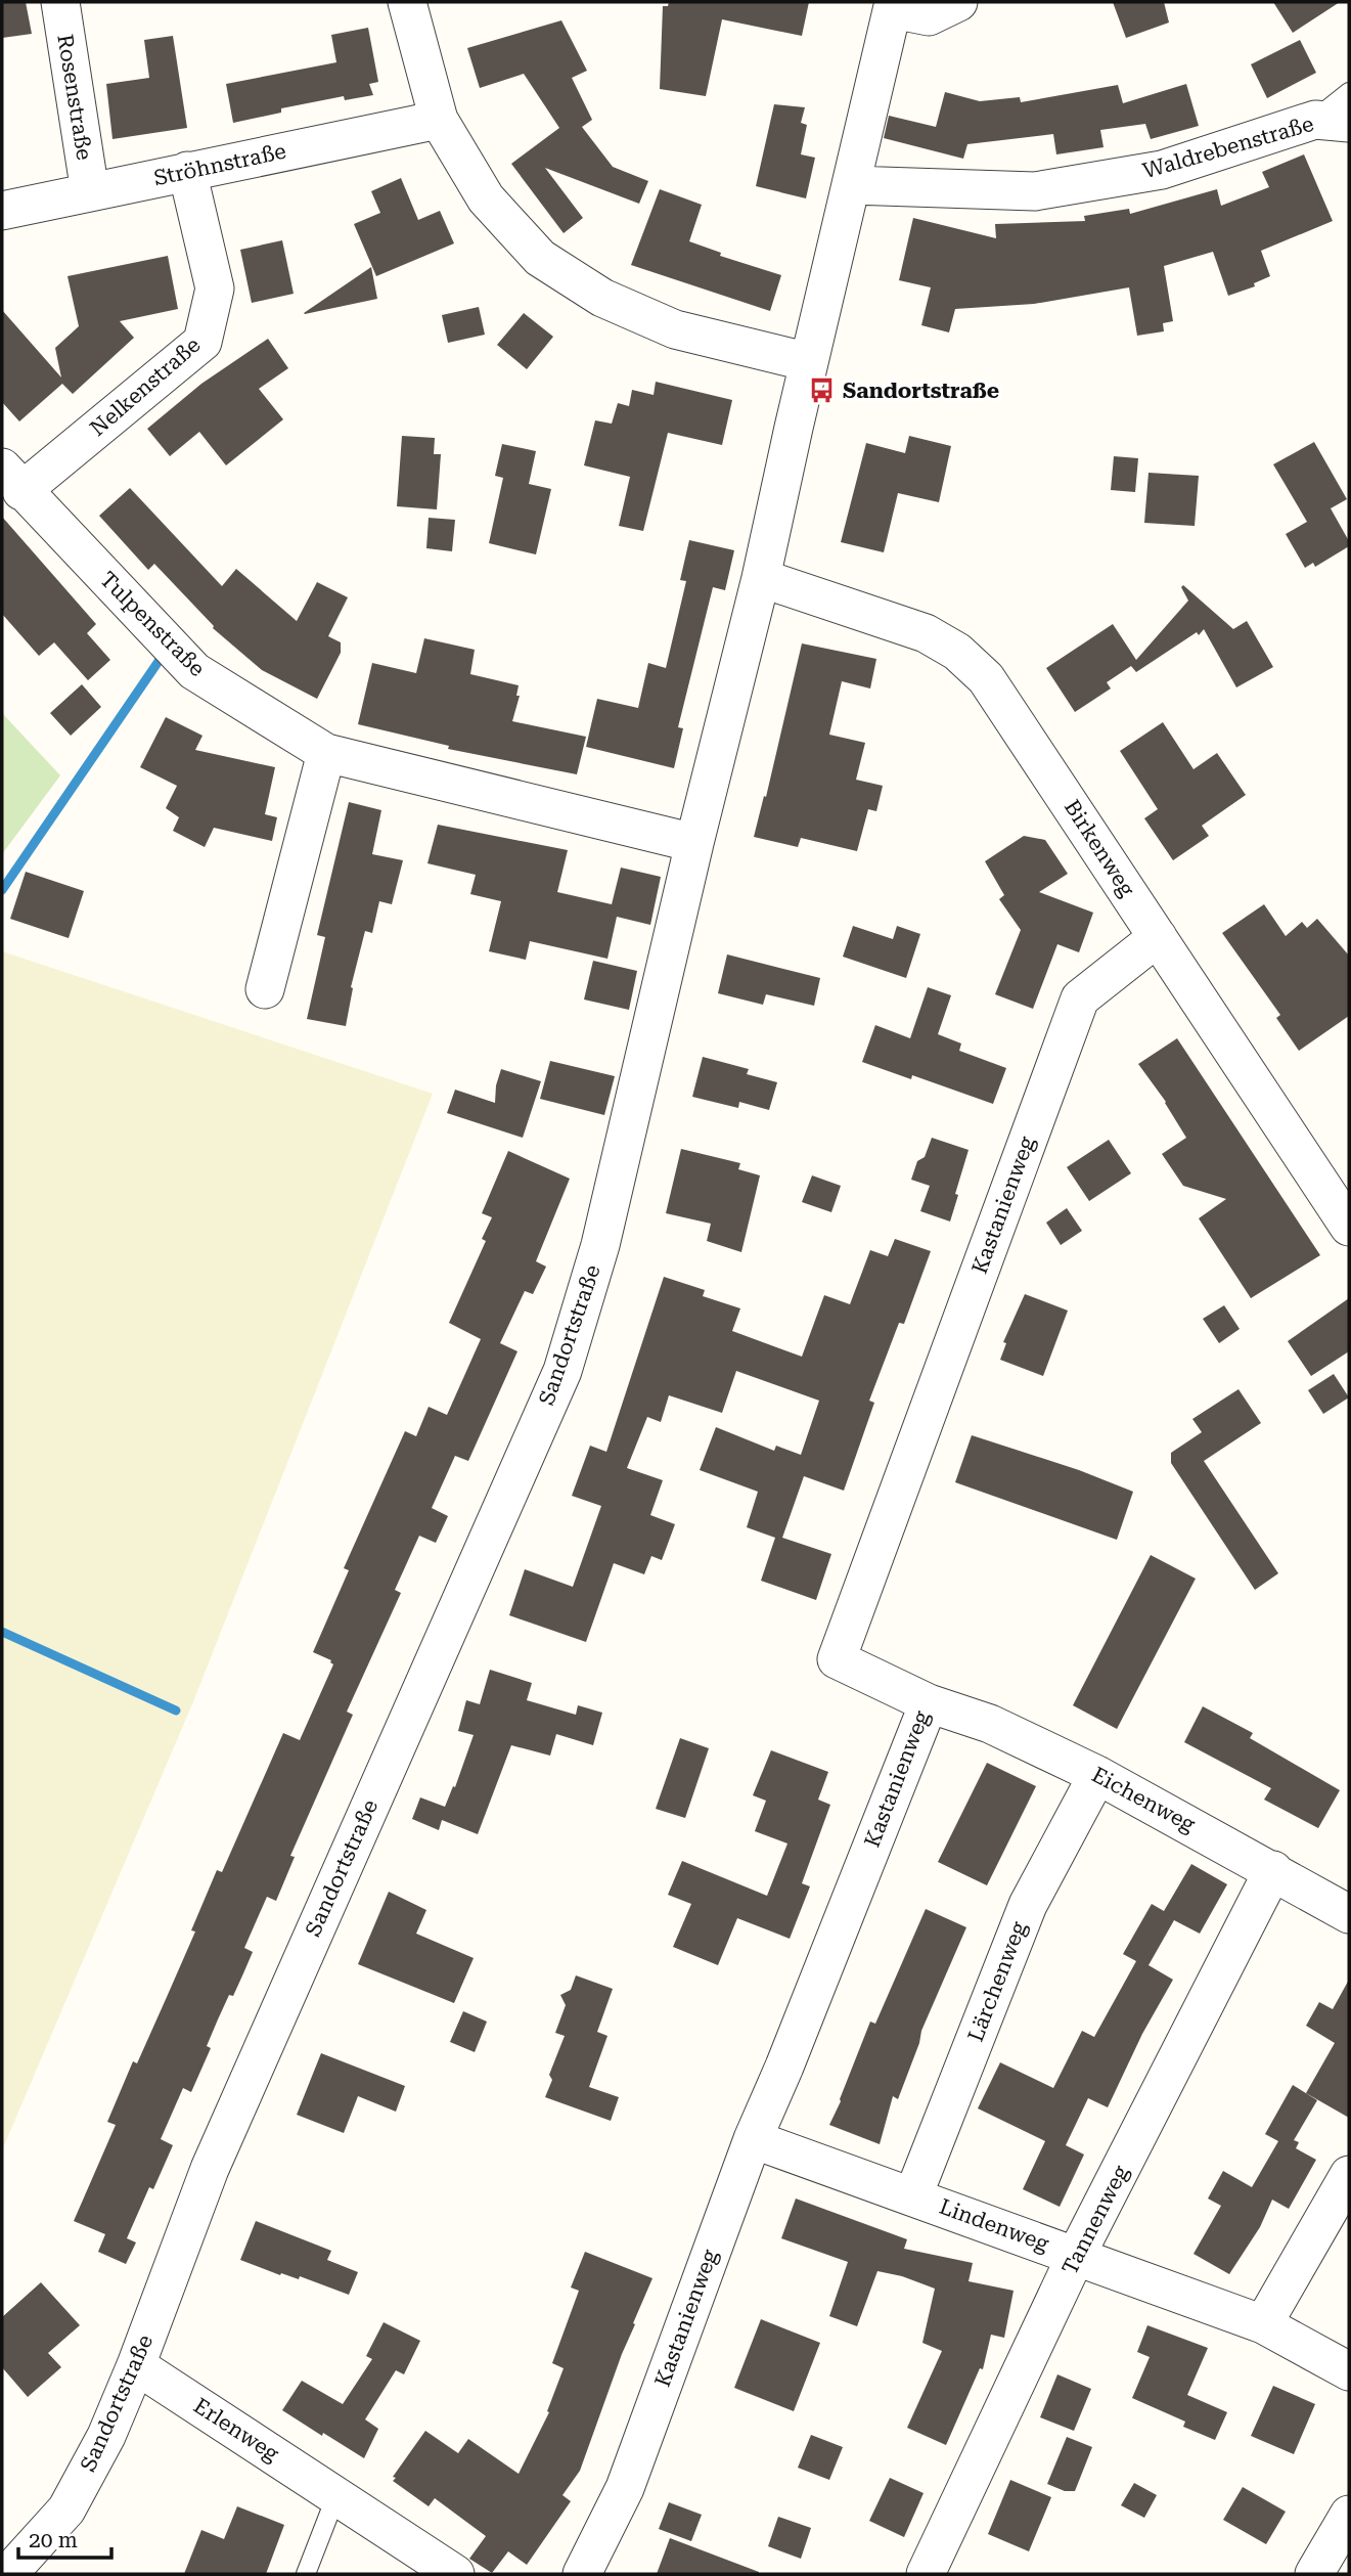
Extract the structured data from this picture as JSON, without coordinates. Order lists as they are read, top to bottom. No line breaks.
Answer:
{"streets":{"street":["Rosenstraße","Waldrebenstraße","Ströhnstraße","Nelkenstraße","Tulpenstraße","Birkenweg","Kastanienweg","Sandortstraße","Eichenweg","Lärchenweg","Tannenweg","Lindenweg","Erlenweg"]},"crossings":[["Rosenstraße","Ströhnstraße"],["Waldrebenstraße","Sandortstraße"],["Ströhnstraße","Nelkenstraße"],["Nelkenstraße","Tulpenstraße"],["Tulpenstraße","Sandortstraße"],["Birkenweg","Kastanienweg"],["Birkenweg","Sandortstraße"],["Kastanienweg","Eichenweg"],["Kastanienweg","Lindenweg"],["Sandortstraße","Erlenweg"],["Eichenweg","Lärchenweg"],["Eichenweg","Tannenweg"],["Lärchenweg","Lindenweg"],["Tannenweg","Lindenweg"]],"places":{"bus stop":["Sandortstraße"]},"scale_bar":"20 m"}
